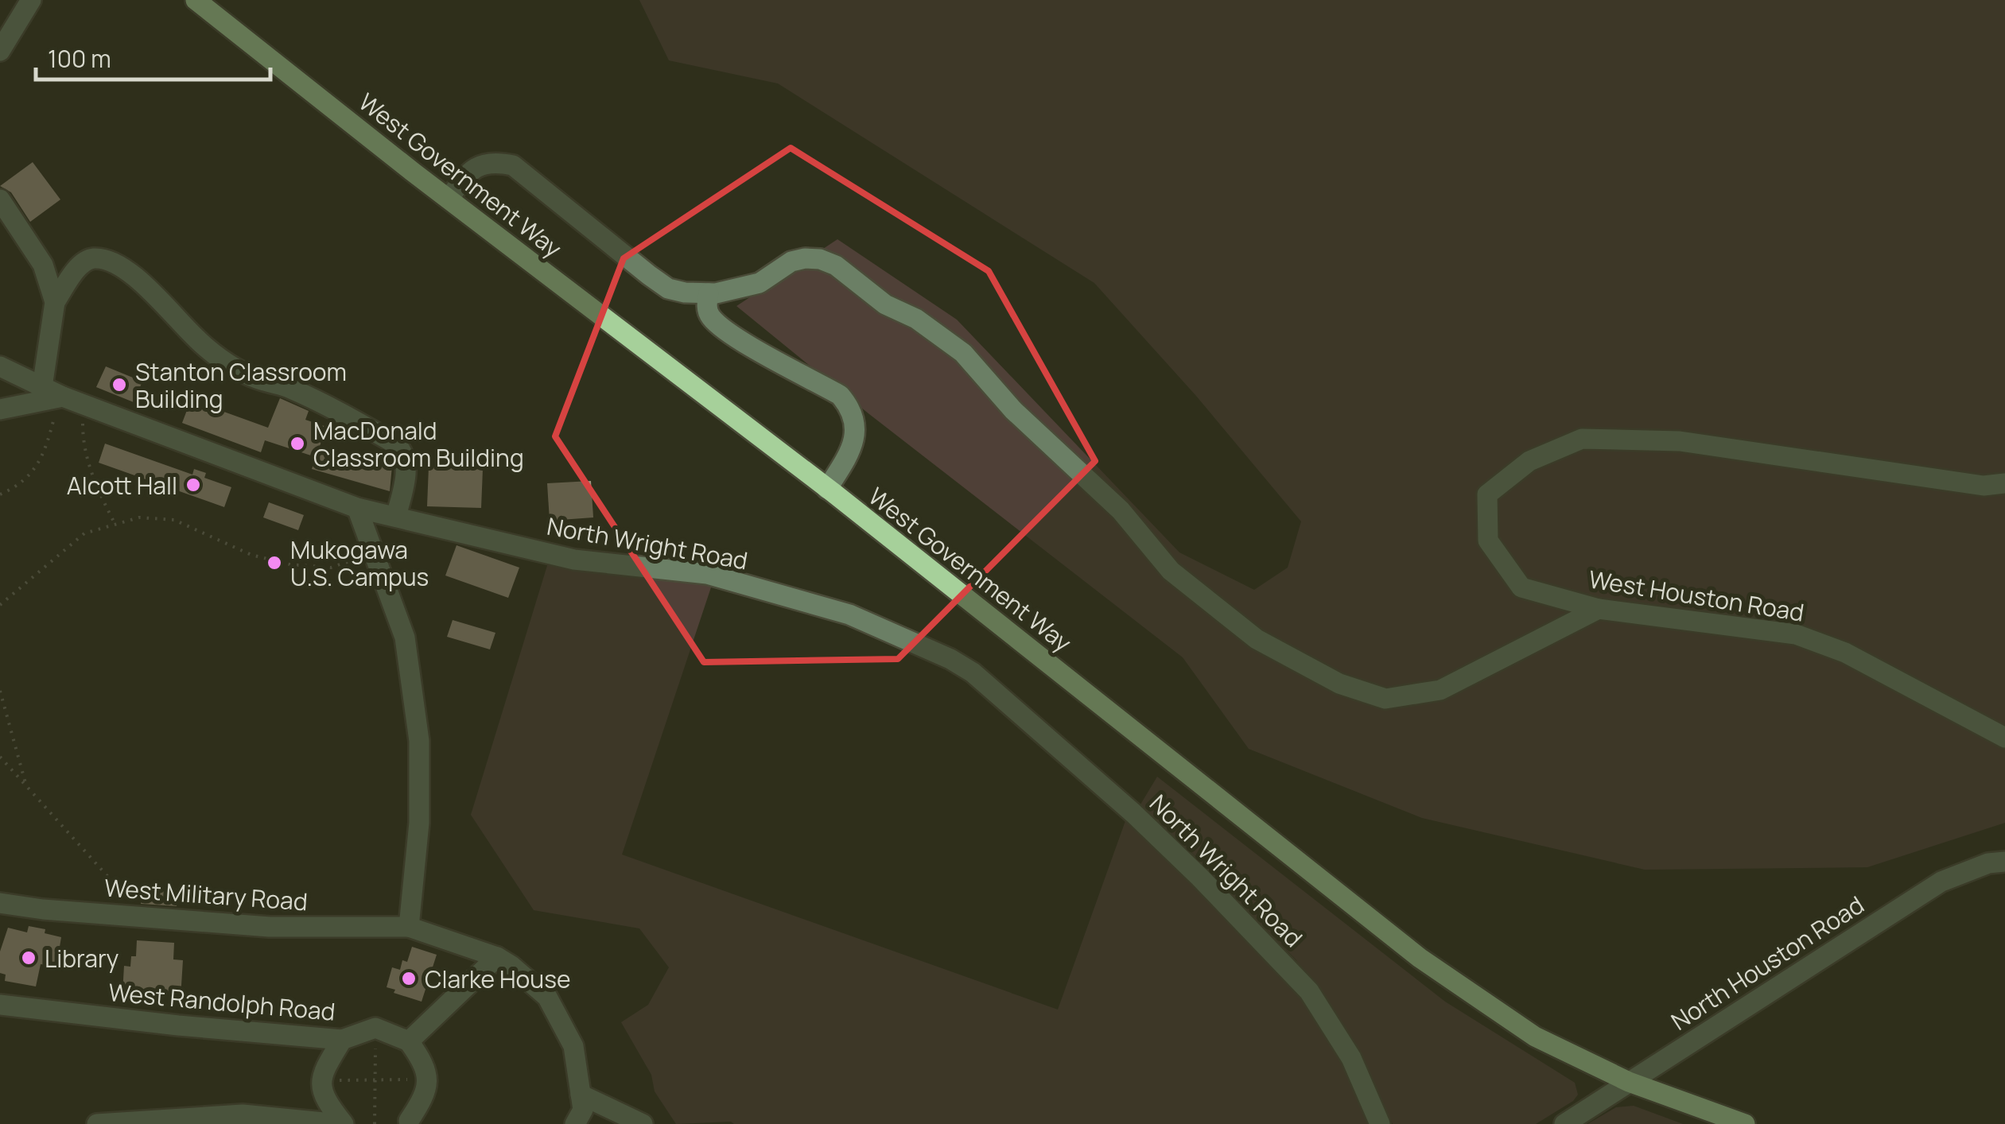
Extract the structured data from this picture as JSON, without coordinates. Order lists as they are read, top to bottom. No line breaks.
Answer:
{"streets":{"main road":["West Government Way"],"street":["North Wright Road","West Houston Road","West Military Road","North Houston Road","West Randolph Road"]},"crossings":[["West Government Way","North Houston Road"]],"places":["Stanton Classroom Building","MacDonald Classroom Building","Alcott Hall","Mukogawa U.S. Campus","Library","Clarke House"],"scale_bar":"100 m"}
